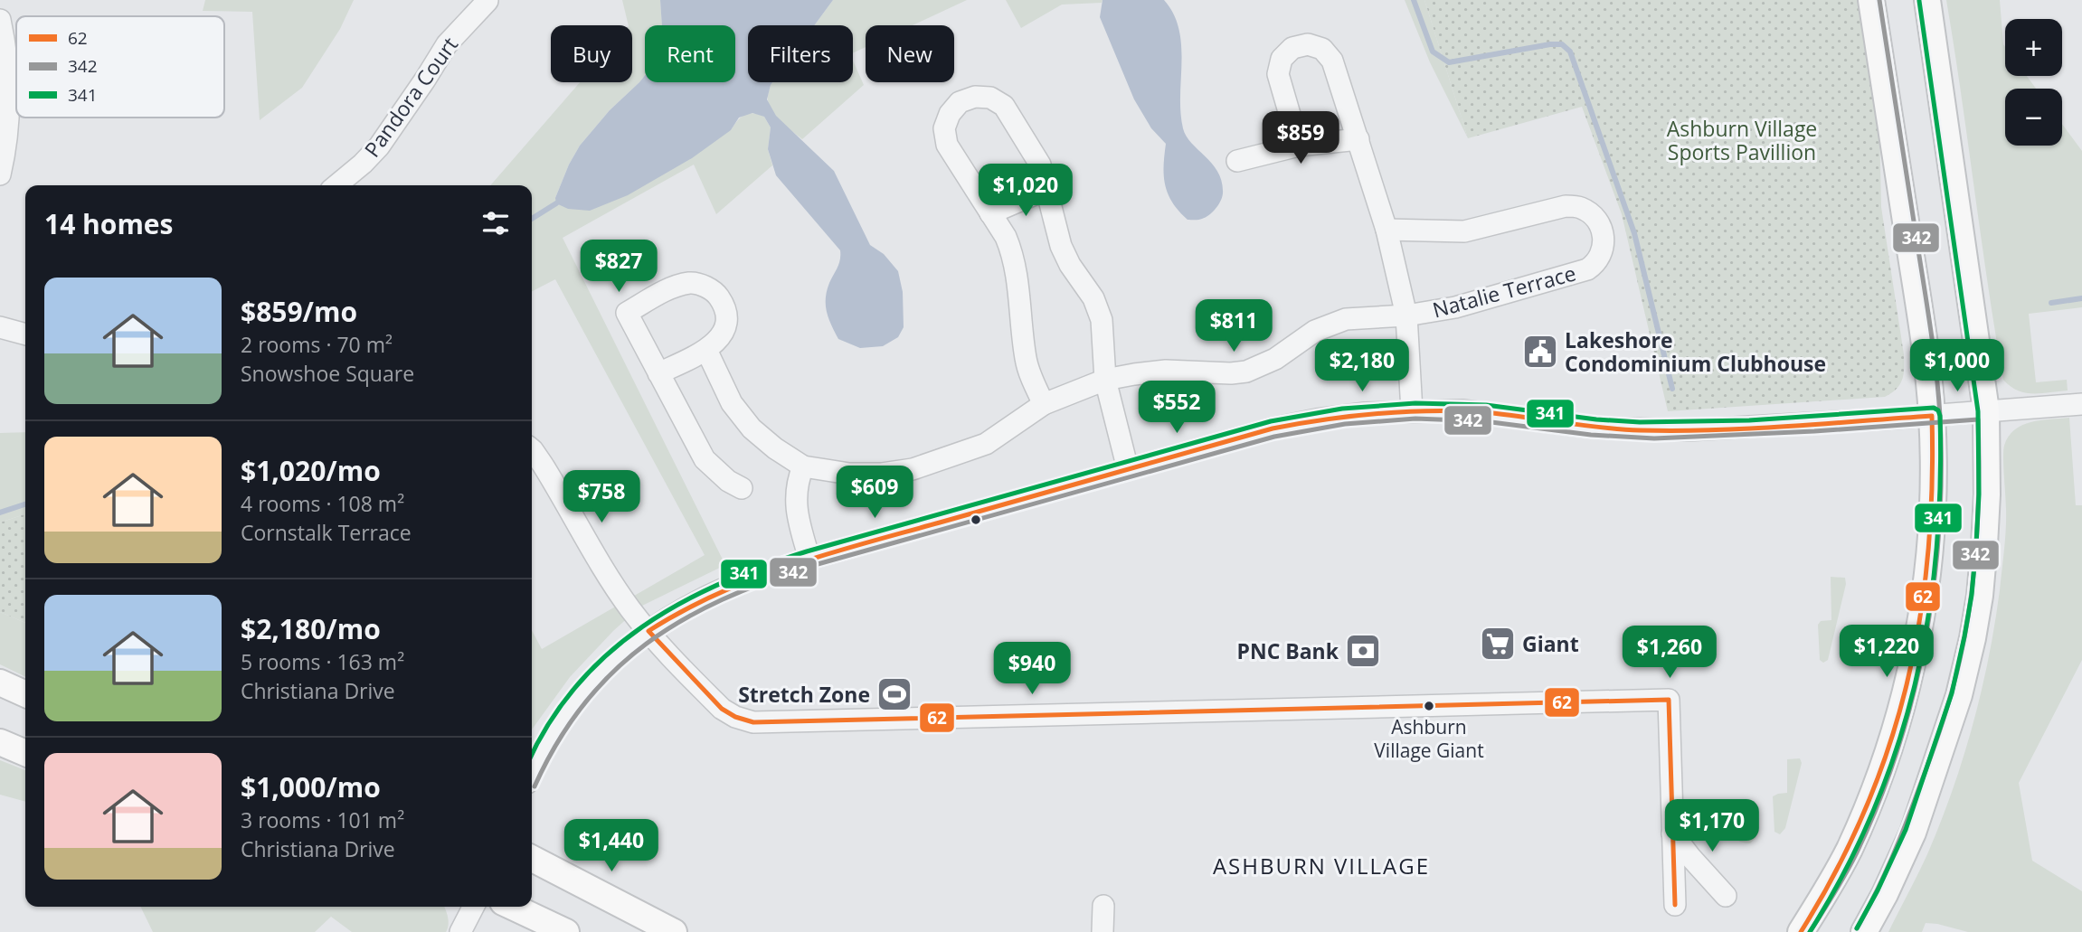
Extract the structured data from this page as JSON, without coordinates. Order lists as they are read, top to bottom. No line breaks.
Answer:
{"streets":{"street":["Pandora Court","Natalie Terrace"]},"districts":["ASHBURN VILLAGE"],"parks":["Ashburn Village Sports Pavillion"],"places":{"public building":["Lakeshore Condominium Clubhouse"],"supermarket":["Giant"],"bank":["PNC Bank"],"sports":["Stretch Zone"],"other":["Ashburn Village Giant"]},"lines":["transit line 342","transit line 341","transit line 62"],"legend":["62","342","341"],"page":{"map_buttons":["+","−"],"chip":["Buy","Rent","Filters","New"],"price":["$859","$1,020","$827","$811","$2,180","$1,000","$552","$609","$758","$1,220","$1,260","$940","$1,170","$1,440"],"heading":"14 homes","list":[{"name":"$859/mo","note":"2 rooms · 70 m² · Snowshoe Square"},{"name":"$1,020/mo","note":"4 rooms · 108 m² · Cornstalk Terrace"},{"name":"$2,180/mo","note":"5 rooms · 163 m² · Christiana Drive"},{"name":"$1,000/mo","note":"3 rooms · 101 m² · Christiana Drive"}]}}
